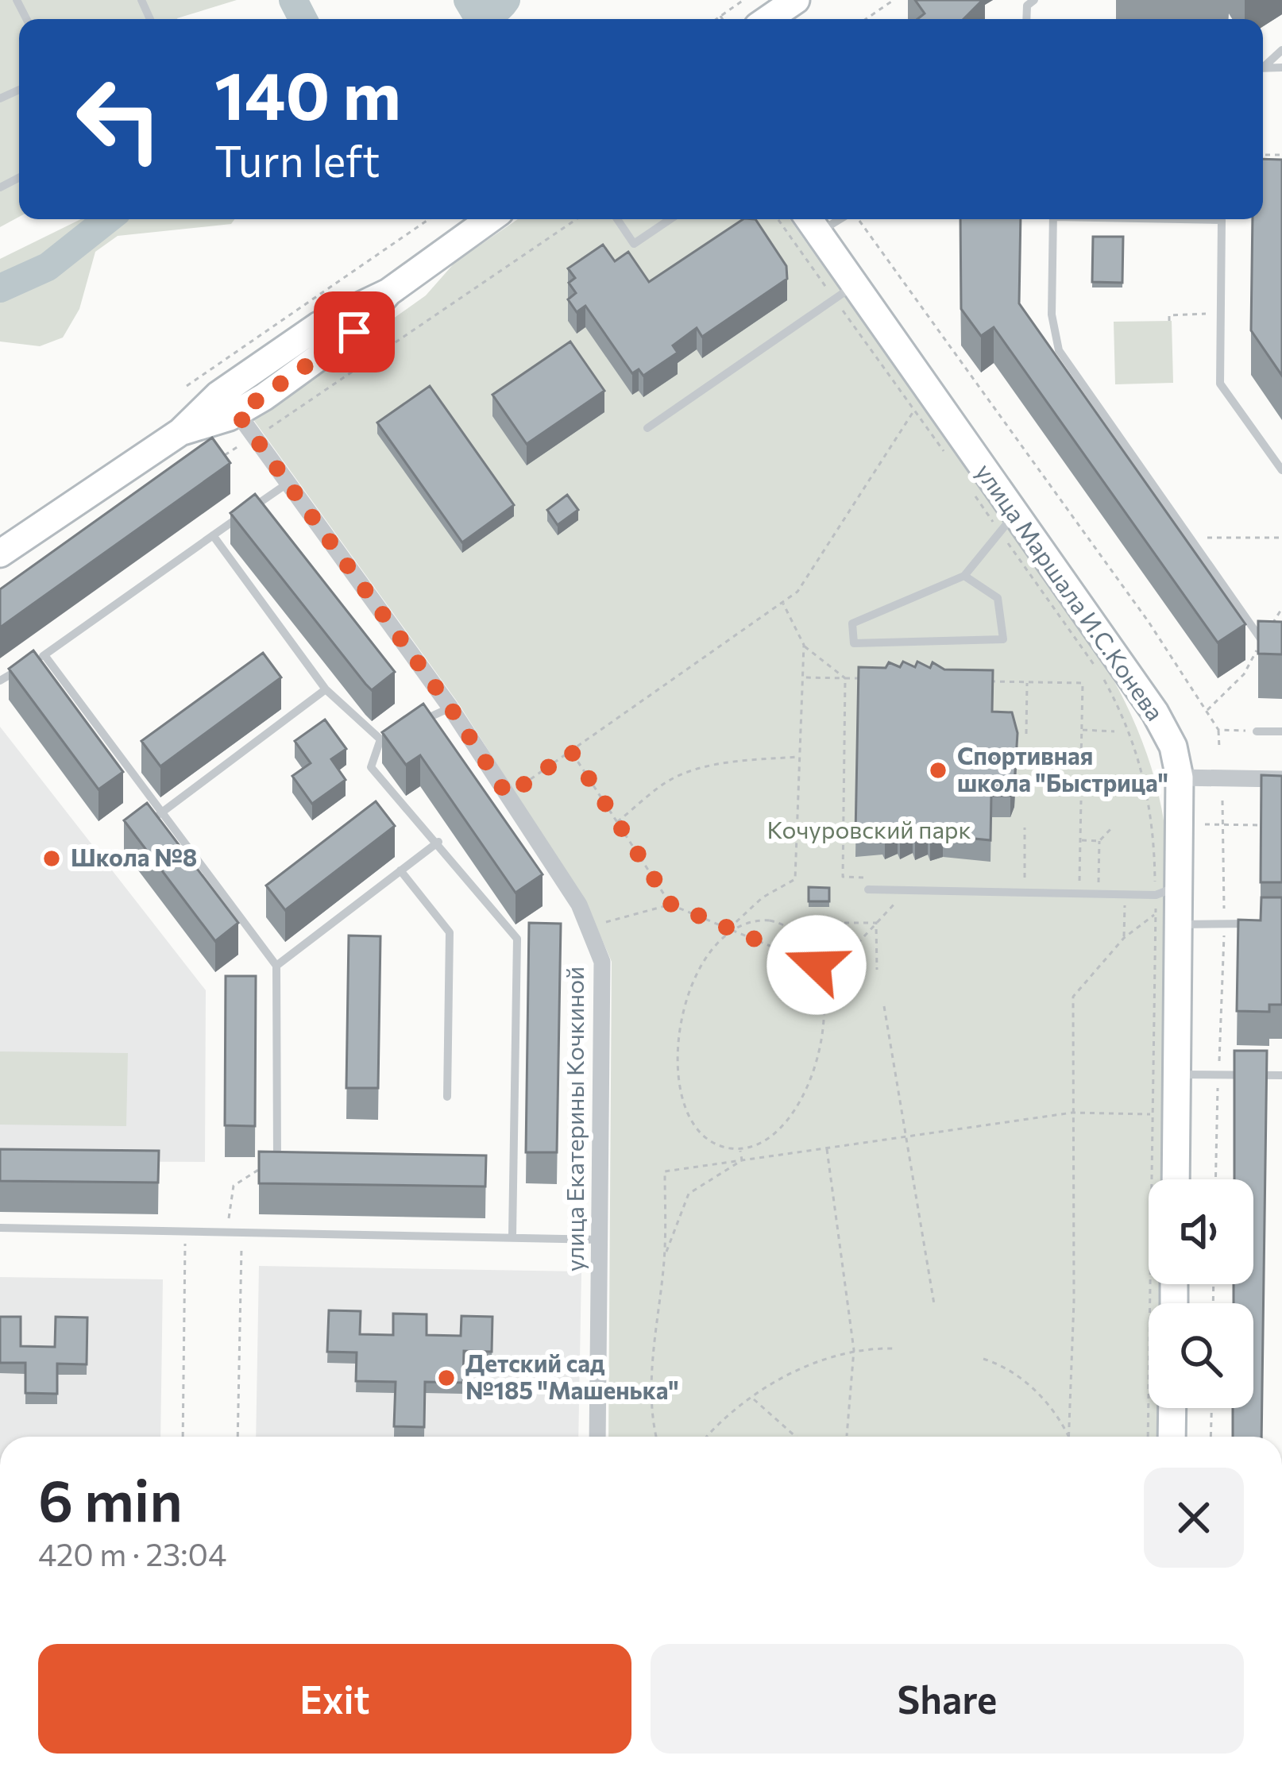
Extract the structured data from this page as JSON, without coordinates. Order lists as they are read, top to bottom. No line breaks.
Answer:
{"streets":{"main road":["улица Маршала И.С.Конева"],"street":["улица Екатерины Кочкиной"]},"parks":["Кочуровский парк"],"places":["Спортивная школа \"Быстрица\"","Школа №8","Детский сад №185 \"Машенька\""],"page":{"turn":["140 m","Turn left"],"heading":["6 min","420 m · 23:04"],"buttons":["Exit","Share"]}}
